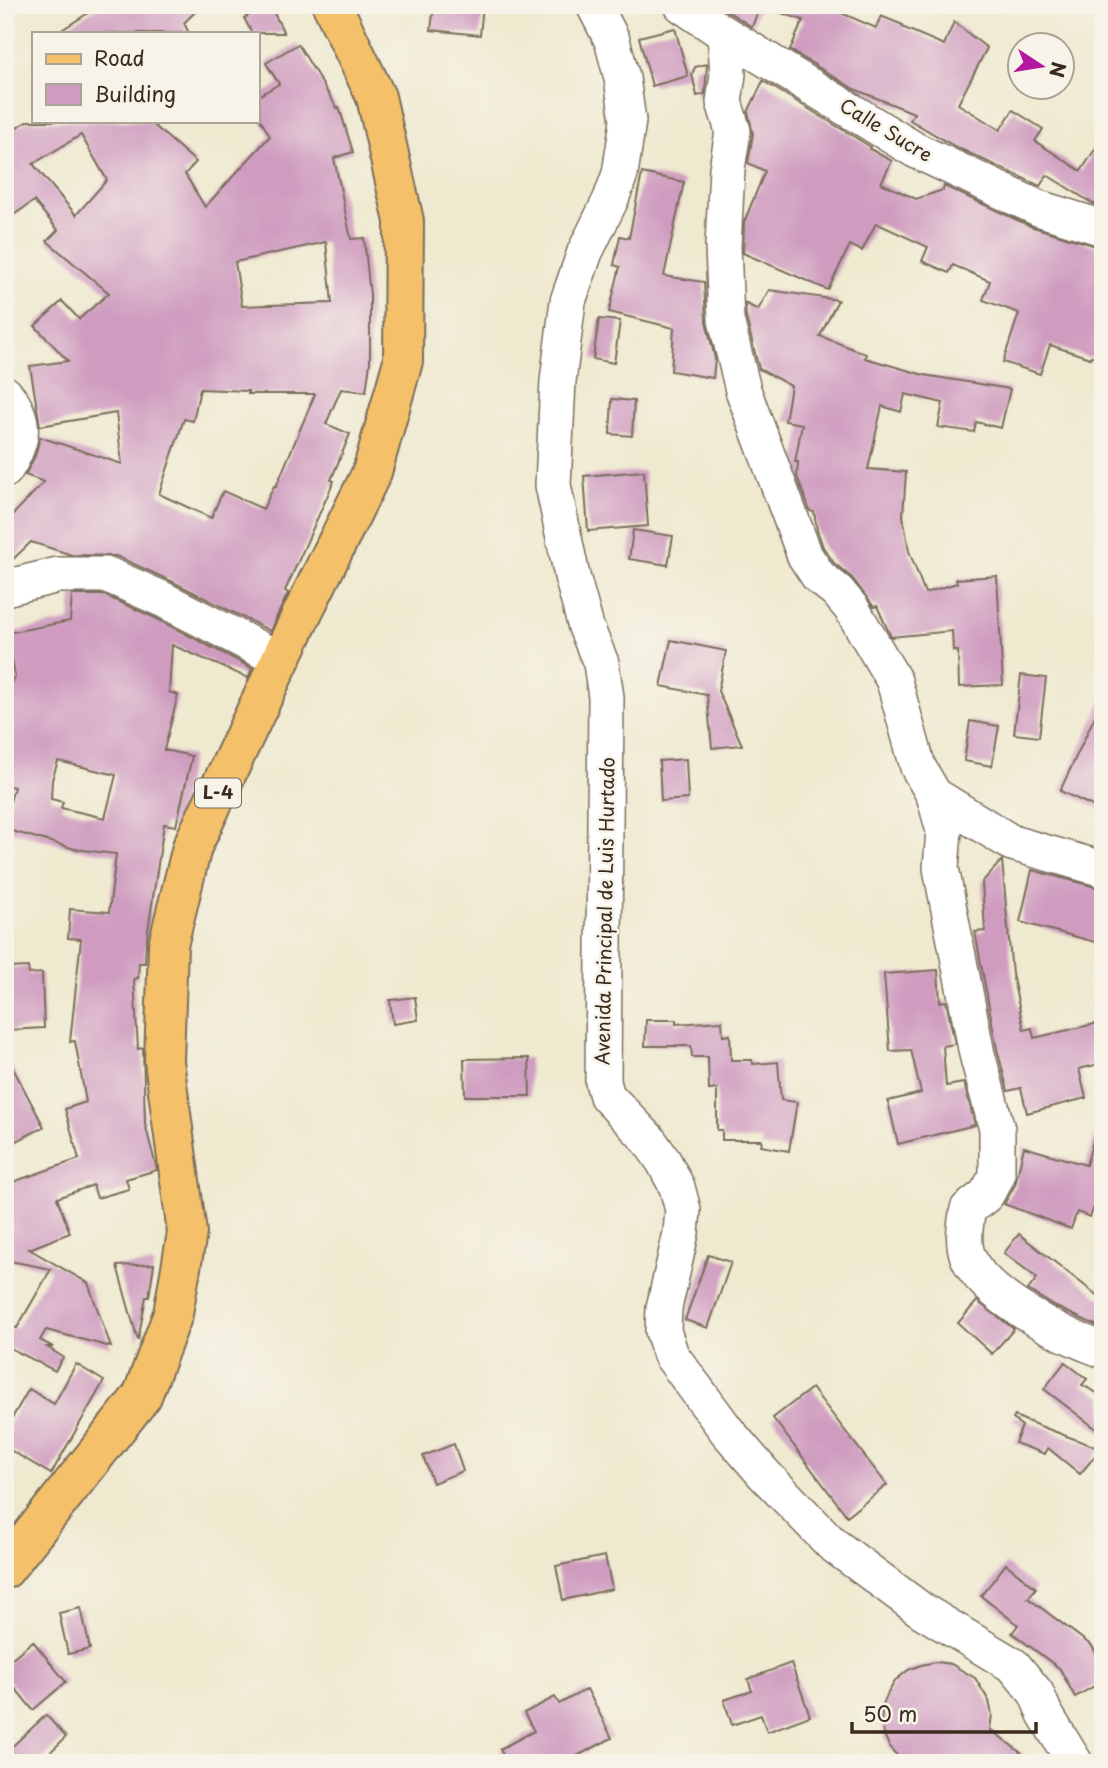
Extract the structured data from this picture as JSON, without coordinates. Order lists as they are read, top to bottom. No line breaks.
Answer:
{"streets":{"main road":["L-4"],"street":["Calle Sucre","Avenida Principal de Luis Hurtado"]},"legend":["Road","Building"],"scale_bar":"50 m","north":"right"}
